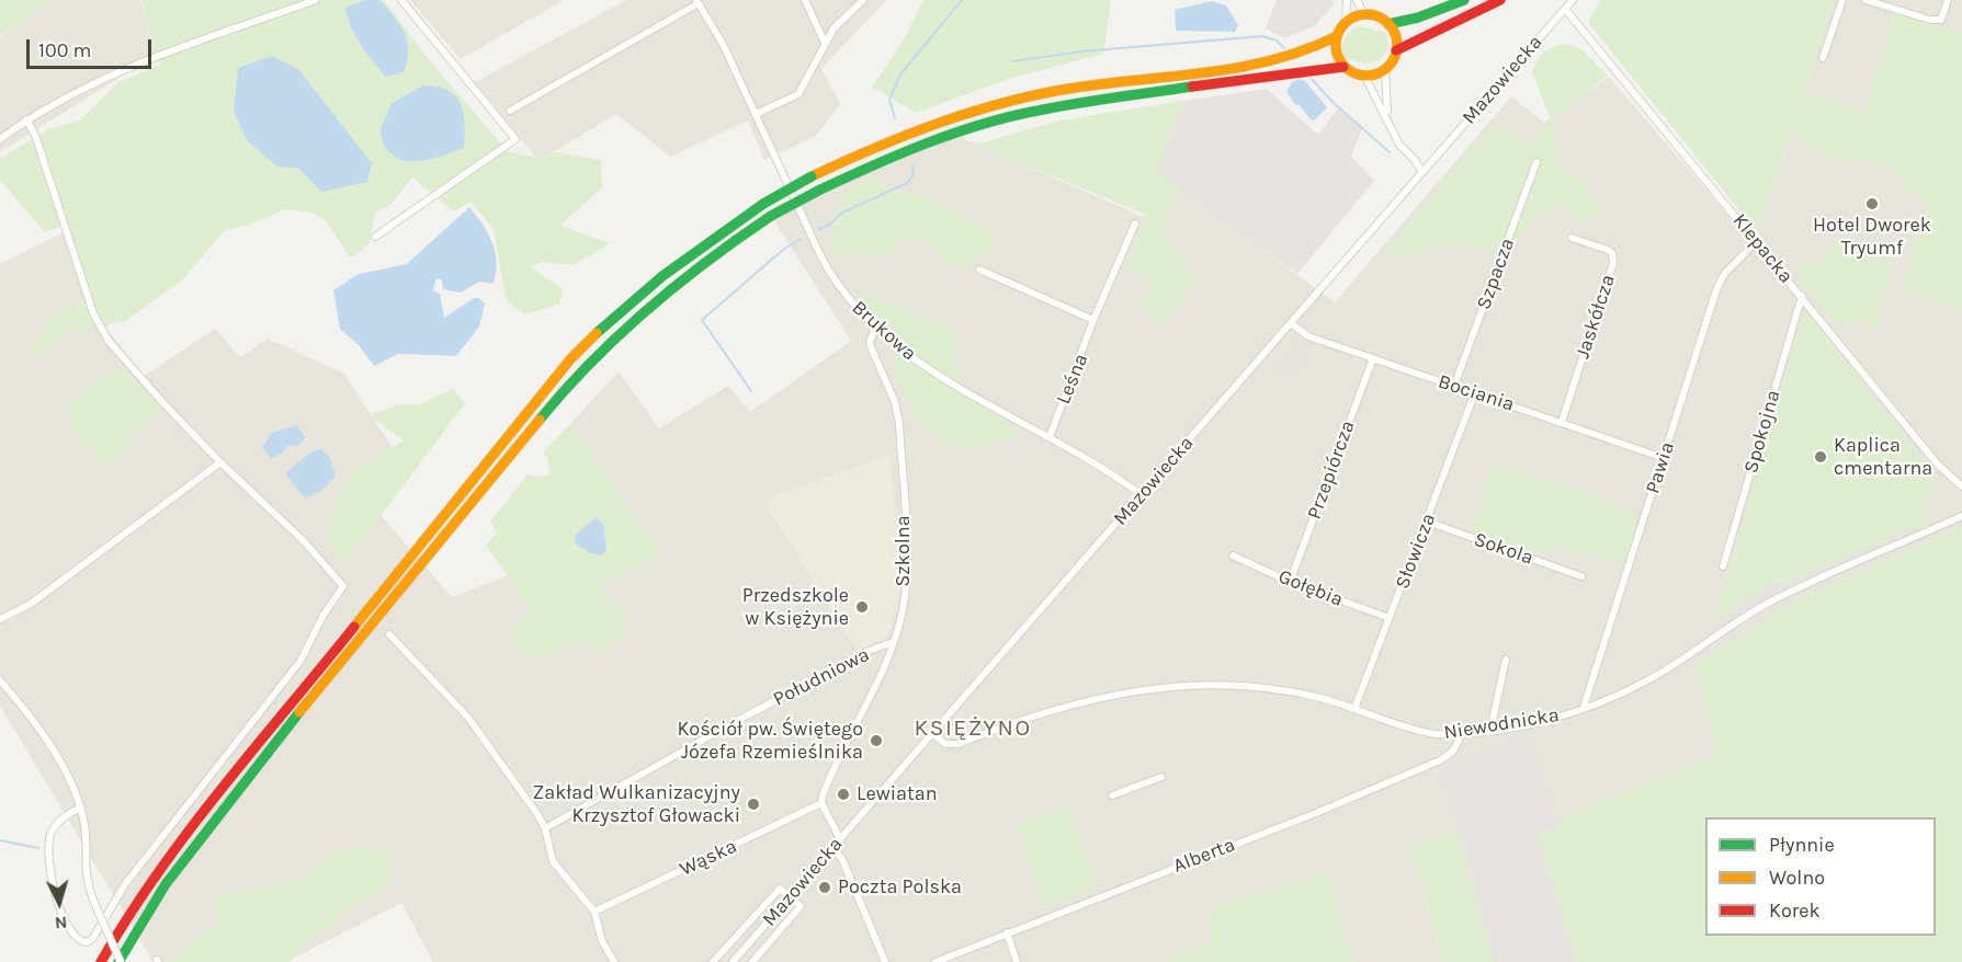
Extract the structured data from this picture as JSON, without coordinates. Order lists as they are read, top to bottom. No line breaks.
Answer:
{"streets":{"street":["Mazowiecka","Klepacka","Szpacza","Jaskółcza","Brukowa","Leśna","Bociania","Spokojna","Pawia","Przepiórcza","Sokola","Szkolna","Słowicza","Gołębia","Południowa","Niewodnicka","Alberta","Wąska"]},"crossings":[["Mazowiecka","Klepacka"],["Mazowiecka","Brukowa"],["Mazowiecka","Bociania"],["Mazowiecka","Niewodnicka"],["Klepacka","Spokojna"],["Klepacka","Pawia"],["Szpacza","Bociania"],["Jaskółcza","Bociania"],["Brukowa","Leśna"],["Brukowa","Szkolna"],["Bociania","Pawia"],["Bociania","Przepiórcza"],["Bociania","Słowicza"],["Pawia","Niewodnicka"],["Przepiórcza","Gołębia"],["Sokola","Słowicza"],["Szkolna","Południowa"],["Szkolna","Wąska"],["Słowicza","Gołębia"],["Słowicza","Niewodnicka"],["Niewodnicka","Alberta"]],"districts":["KSIĘŻYNO"],"places":["Hotel Dworek Tryumf","Kaplica cmentarna","Przedszkole w Księżynie","Kościół pw. Świętego Józefa Rzemieślnika","Lewiatan","Zakład Wulkanizacyjny Krzysztof Głowacki","Poczta Polska"],"legend":["Płynnie","Wolno","Korek"],"scale_bar":"100 m","north":"bottom"}
